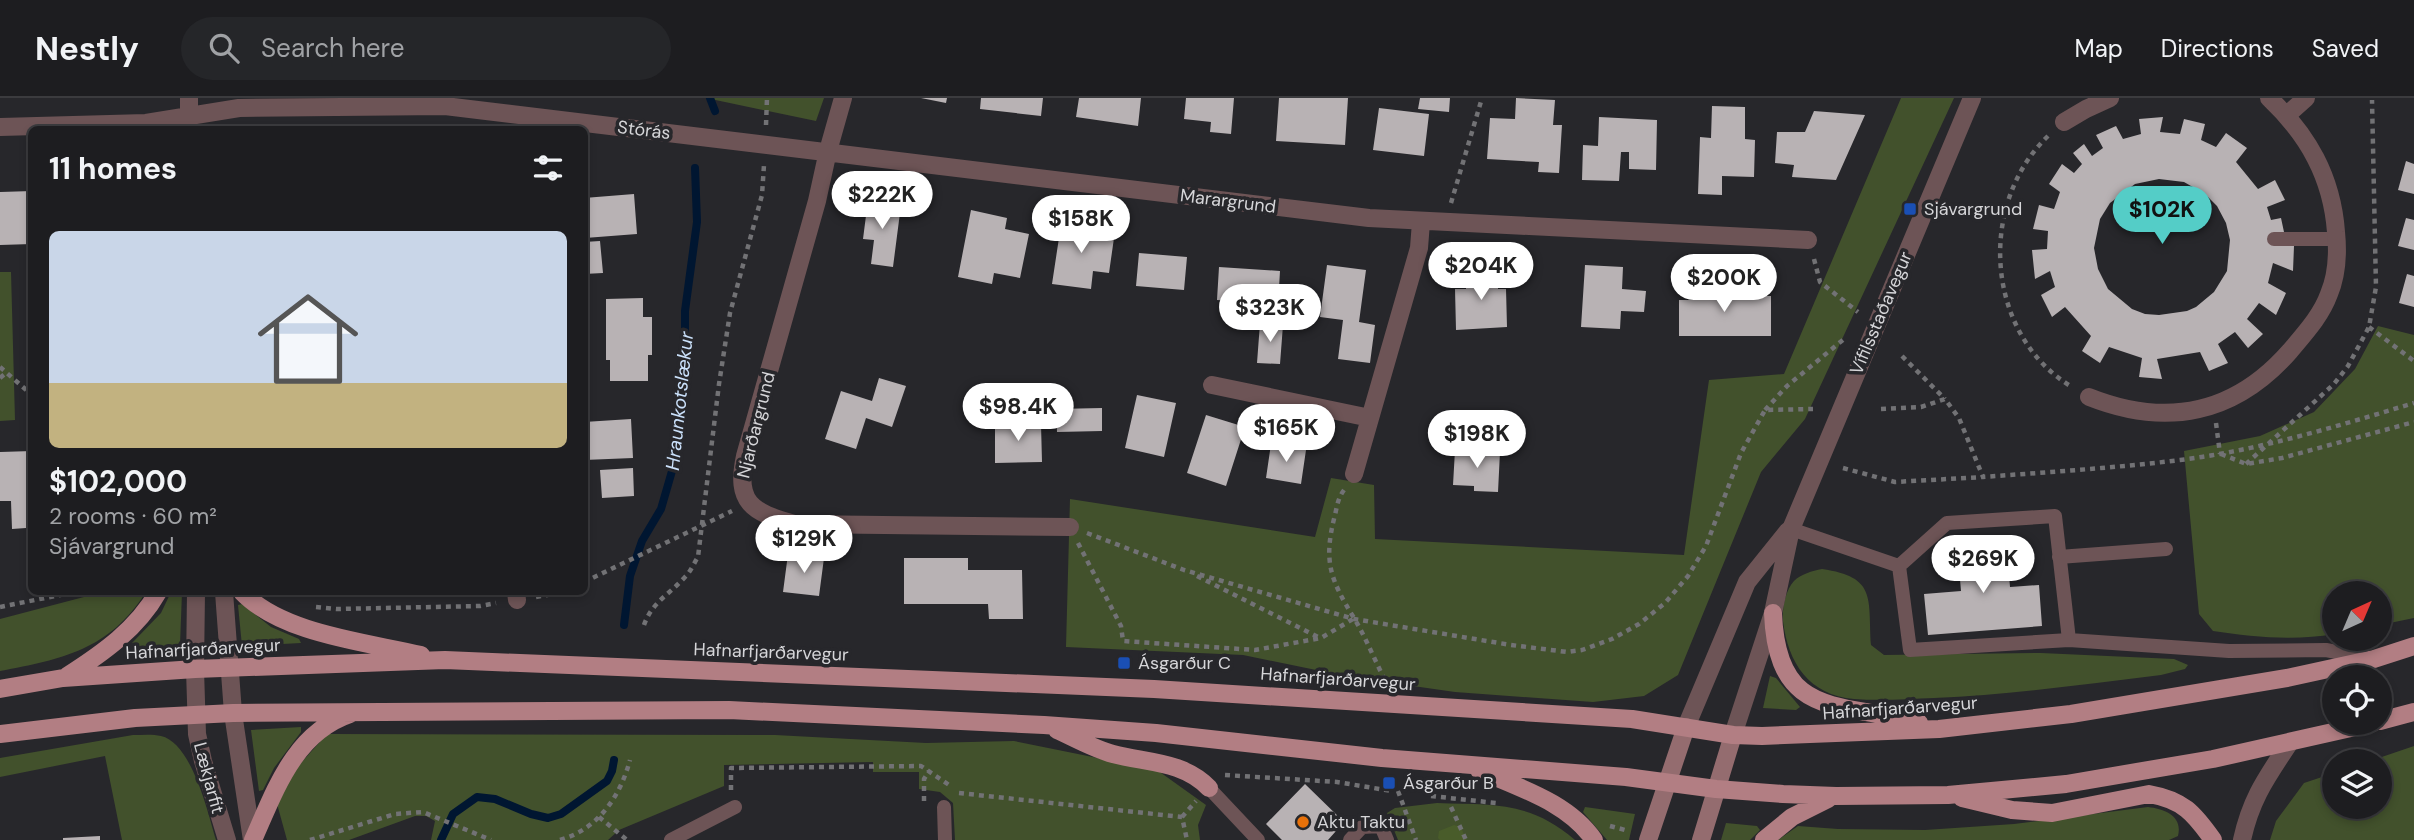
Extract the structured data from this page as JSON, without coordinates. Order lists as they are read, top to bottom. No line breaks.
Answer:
{"streets":{"main road":["Vífilsstaðavegur","Hafnarfjarðarvegur"],"street":["Stórás","Marargrund","Njarðargrund","Lækjarfit"]},"crossings":[["Stórás","Marargrund"],["Stórás","Njarðargrund"],["Marargrund","Njarðargrund"],["Vífilsstaðavegur","Hafnarfjarðarvegur"],["Hafnarfjarðarvegur","Lækjarfit"]],"water":["Hraunkotslækur"],"places":{"transit":["Sjávargrund","Ásgarður C","Ásgarður B"],"other":["Aktu Taktu"]},"north":"top right","page":{"header":"Nestly","search":"Search here","nav":["Map","Directions","Saved"],"heading":"11 homes","price":["$222K","$102K","$158K","$204K","$200K","$323K","$98.4K","$165K","$198K","$129K","$269K"],"list":[{"name":"$102,000","note":"2 rooms · 60 m² · Sjávargrund"}]}}
